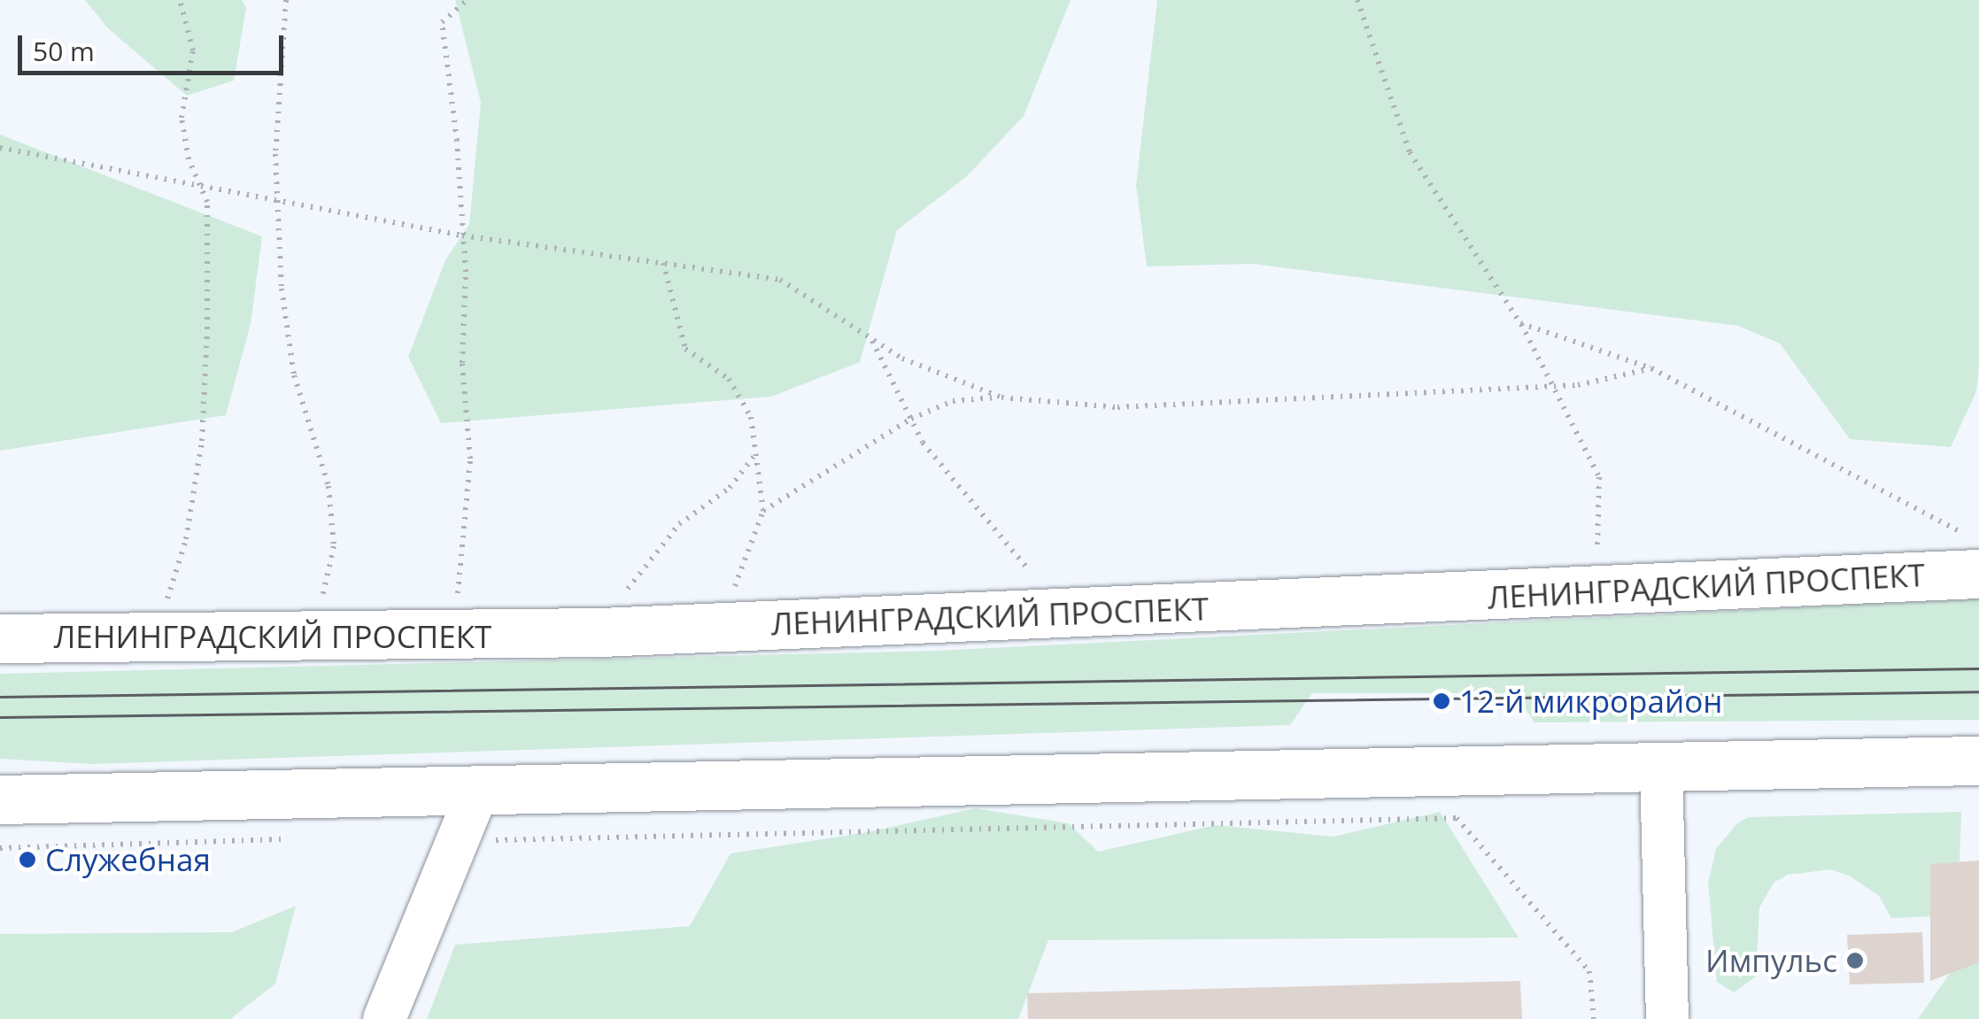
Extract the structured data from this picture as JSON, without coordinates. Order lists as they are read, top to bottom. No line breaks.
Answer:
{"streets":{"main road":["ЛЕНИНГРАДСКИЙ ПРОСПЕКТ"]},"places":["12-й микрорайон","Служебная","Импульс"],"scale_bar":"50 m"}
